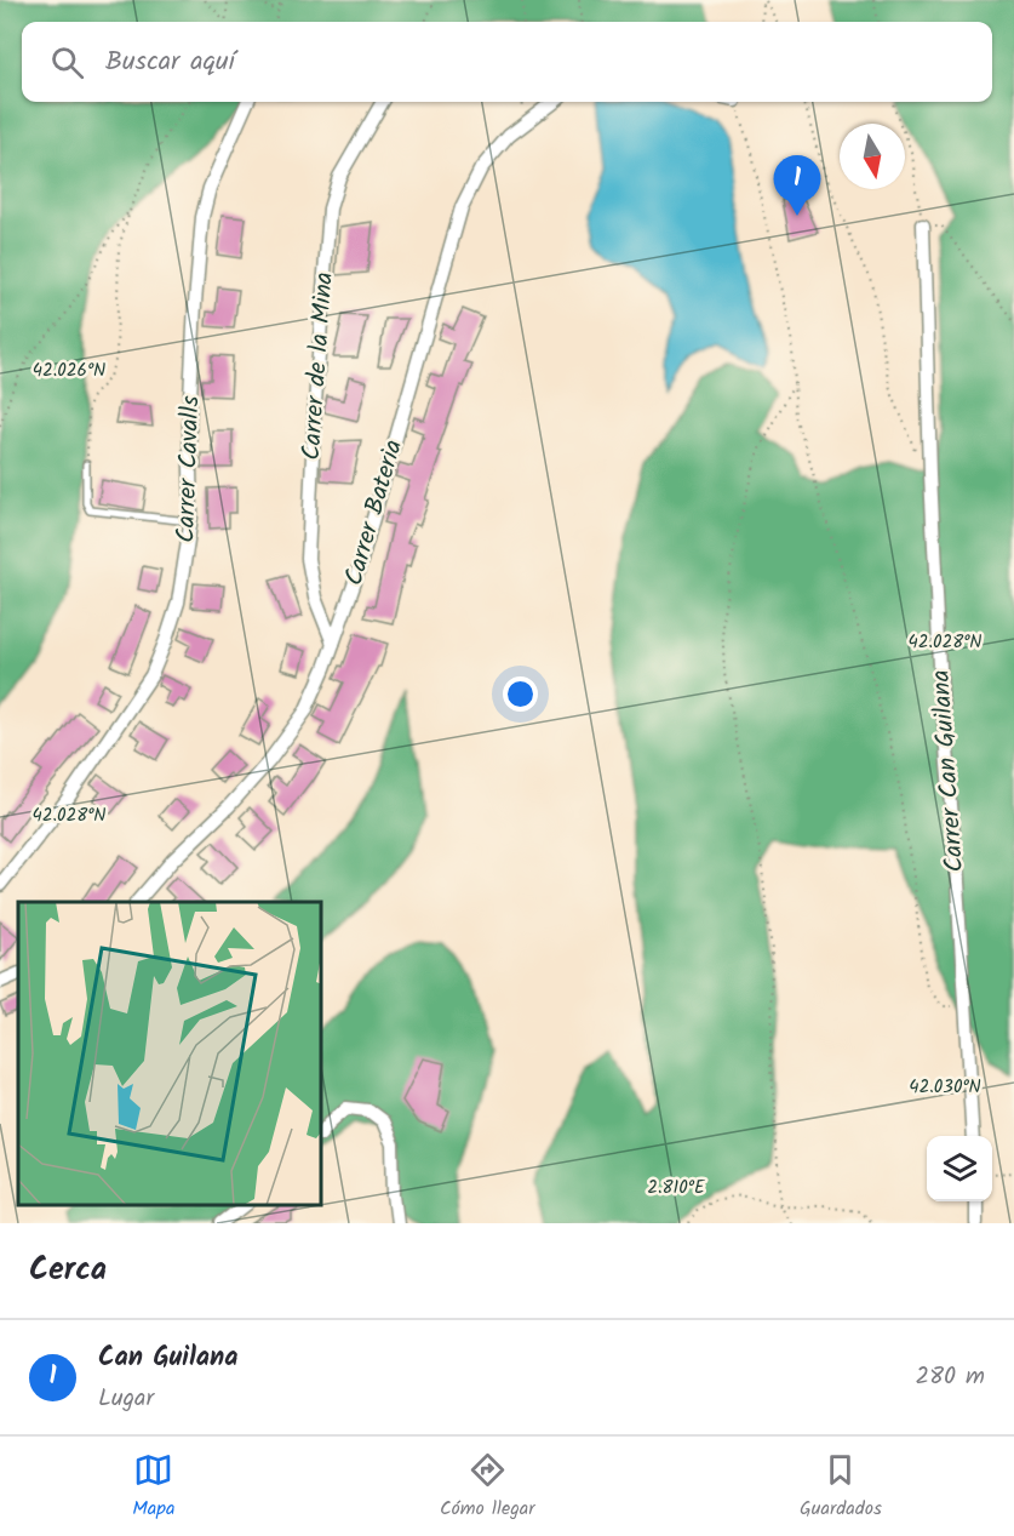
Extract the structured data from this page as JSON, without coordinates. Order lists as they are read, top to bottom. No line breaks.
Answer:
{"streets":{"street":["Carrer de la Mina","Carrer Cavalls","Carrer Bateria","Carrer Can Guilana"]},"crossings":[["Carrer de la Mina","Carrer Bateria"]],"north":"bottom","page":{"search":"Buscar aquí","pins":"1","heading":"Cerca","list":[{"mark":"1","name":"Can Guilana","note":"Lugar","value":"280 m"}],"nav":["Mapa","Cómo llegar","Guardados"]},"coordinates":["42.026°N","42.028°N","42.030°N","2.810°E"]}
